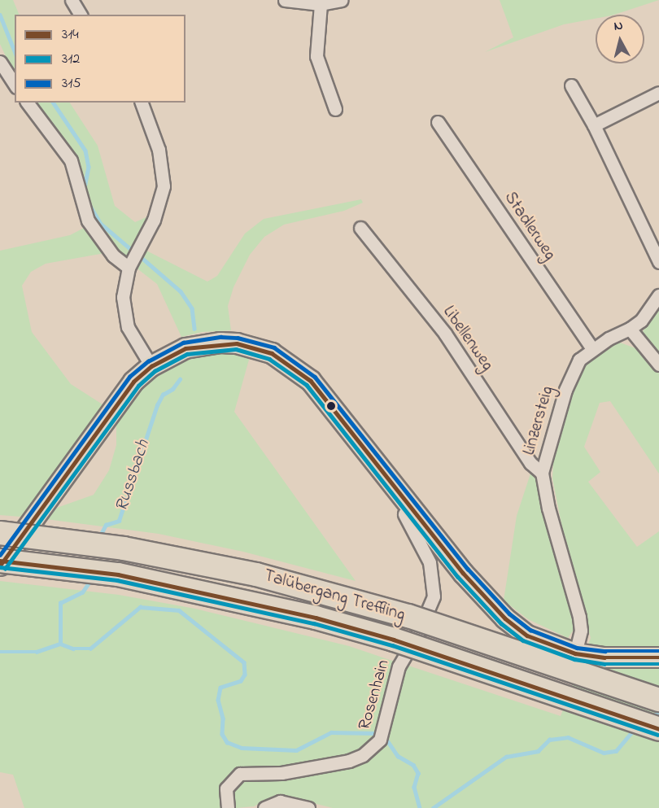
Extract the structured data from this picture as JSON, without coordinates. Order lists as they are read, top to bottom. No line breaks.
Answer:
{"streets":{"highway":["Talübergang Treffling"],"street":["Stadlerweg","Libellenweg","Linzersteig","Rosenhain"]},"crossings":[["Stadlerweg","Linzersteig"],["Libellenweg","Linzersteig"]],"water":["Russbach"],"lines":["transit line 315","transit line 314","transit line 312"],"legend":["314","312","315"],"north":"top"}
